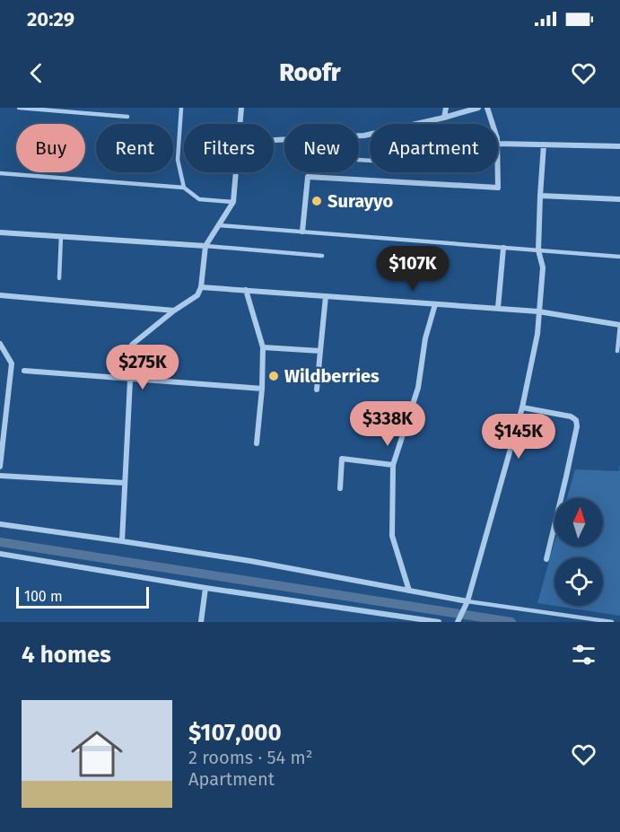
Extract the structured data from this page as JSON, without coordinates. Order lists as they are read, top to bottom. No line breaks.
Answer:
{"places":["Surayyo","Wildberries"],"scale_bar":"100 m","north":"top","page":{"status":"20:29","header":"Roofr","chip":["Buy","Rent","Filters","New","Apartment"],"price":["$107K","$275K","$338K","$145K"],"scale":"100 m","heading":"4 homes","list":[{"name":"$107,000","note":"2 rooms · 54 m² · Apartment"}]}}
